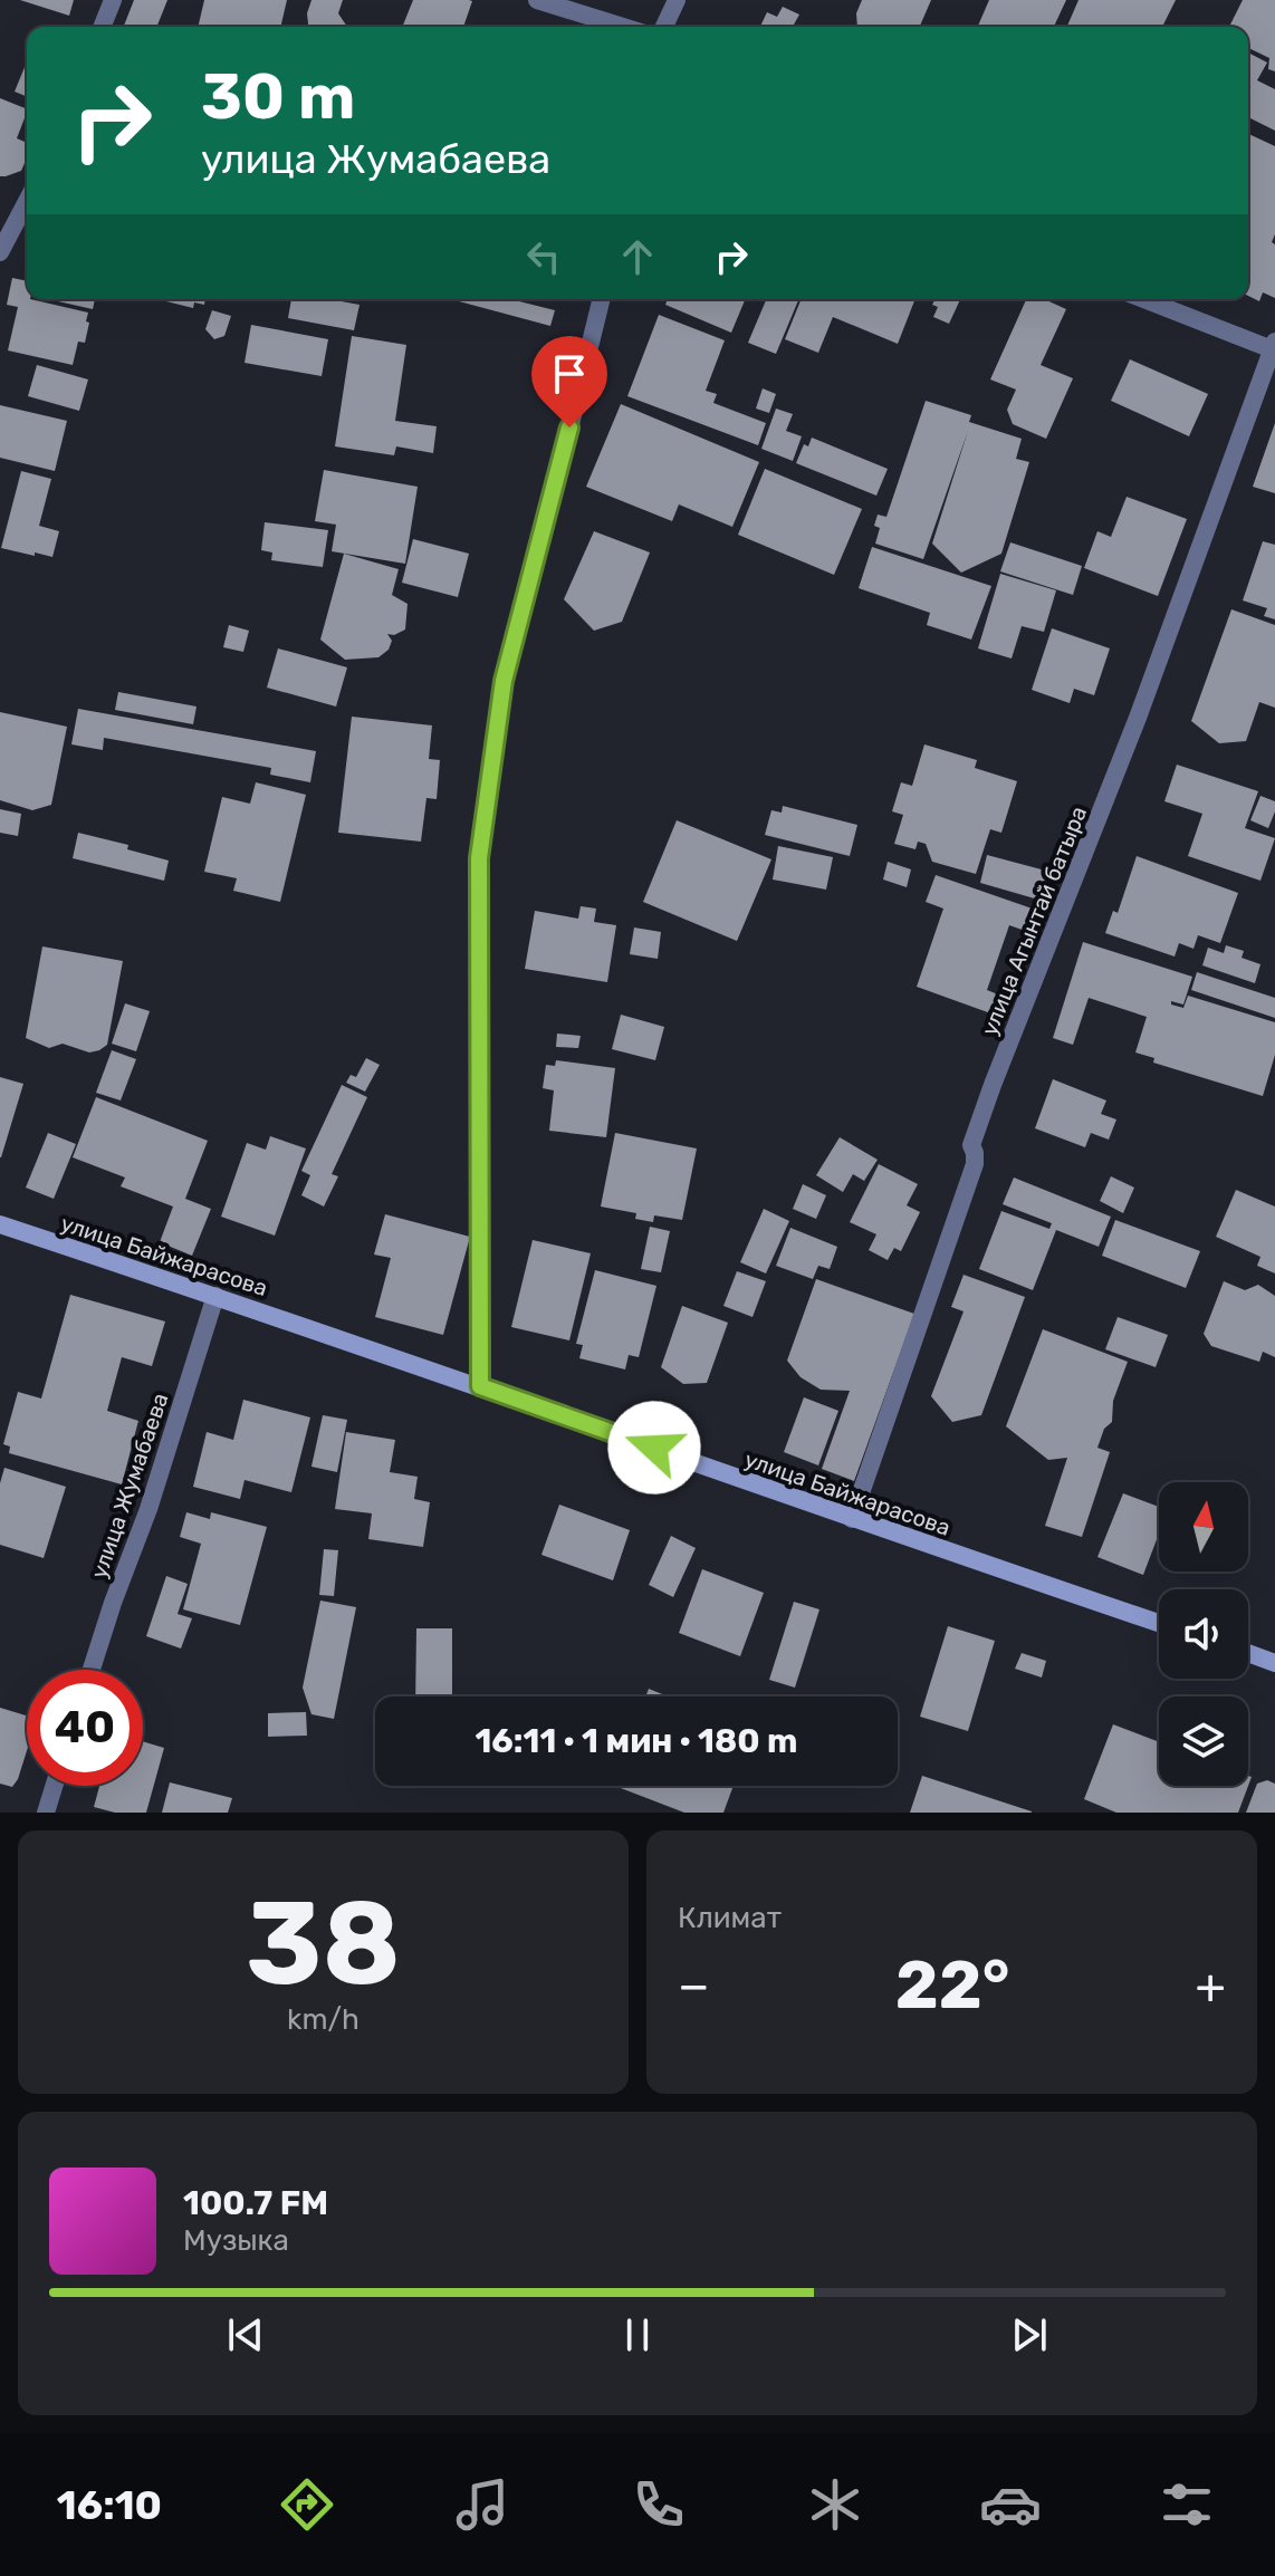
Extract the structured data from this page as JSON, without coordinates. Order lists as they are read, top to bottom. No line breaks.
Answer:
{"streets":{"street":["улица Агынтай батыра","улица Байжарасова","улица Жумабаева"]},"crossings":[["улица Агынтай батыра","улица Байжарасова"],["улица Байжарасова","улица Жумабаева"]],"north":"top","page":{"turn":["30 m","улица Жумабаева"],"limit":"40","trip":"16:11 · 1 мин · 180 m","tile":[["38","km/h"],"Климат"],"heat":["−","22°","+"],"song":["100.7 FM","Музыка"],"tabs":"16:10"}}
